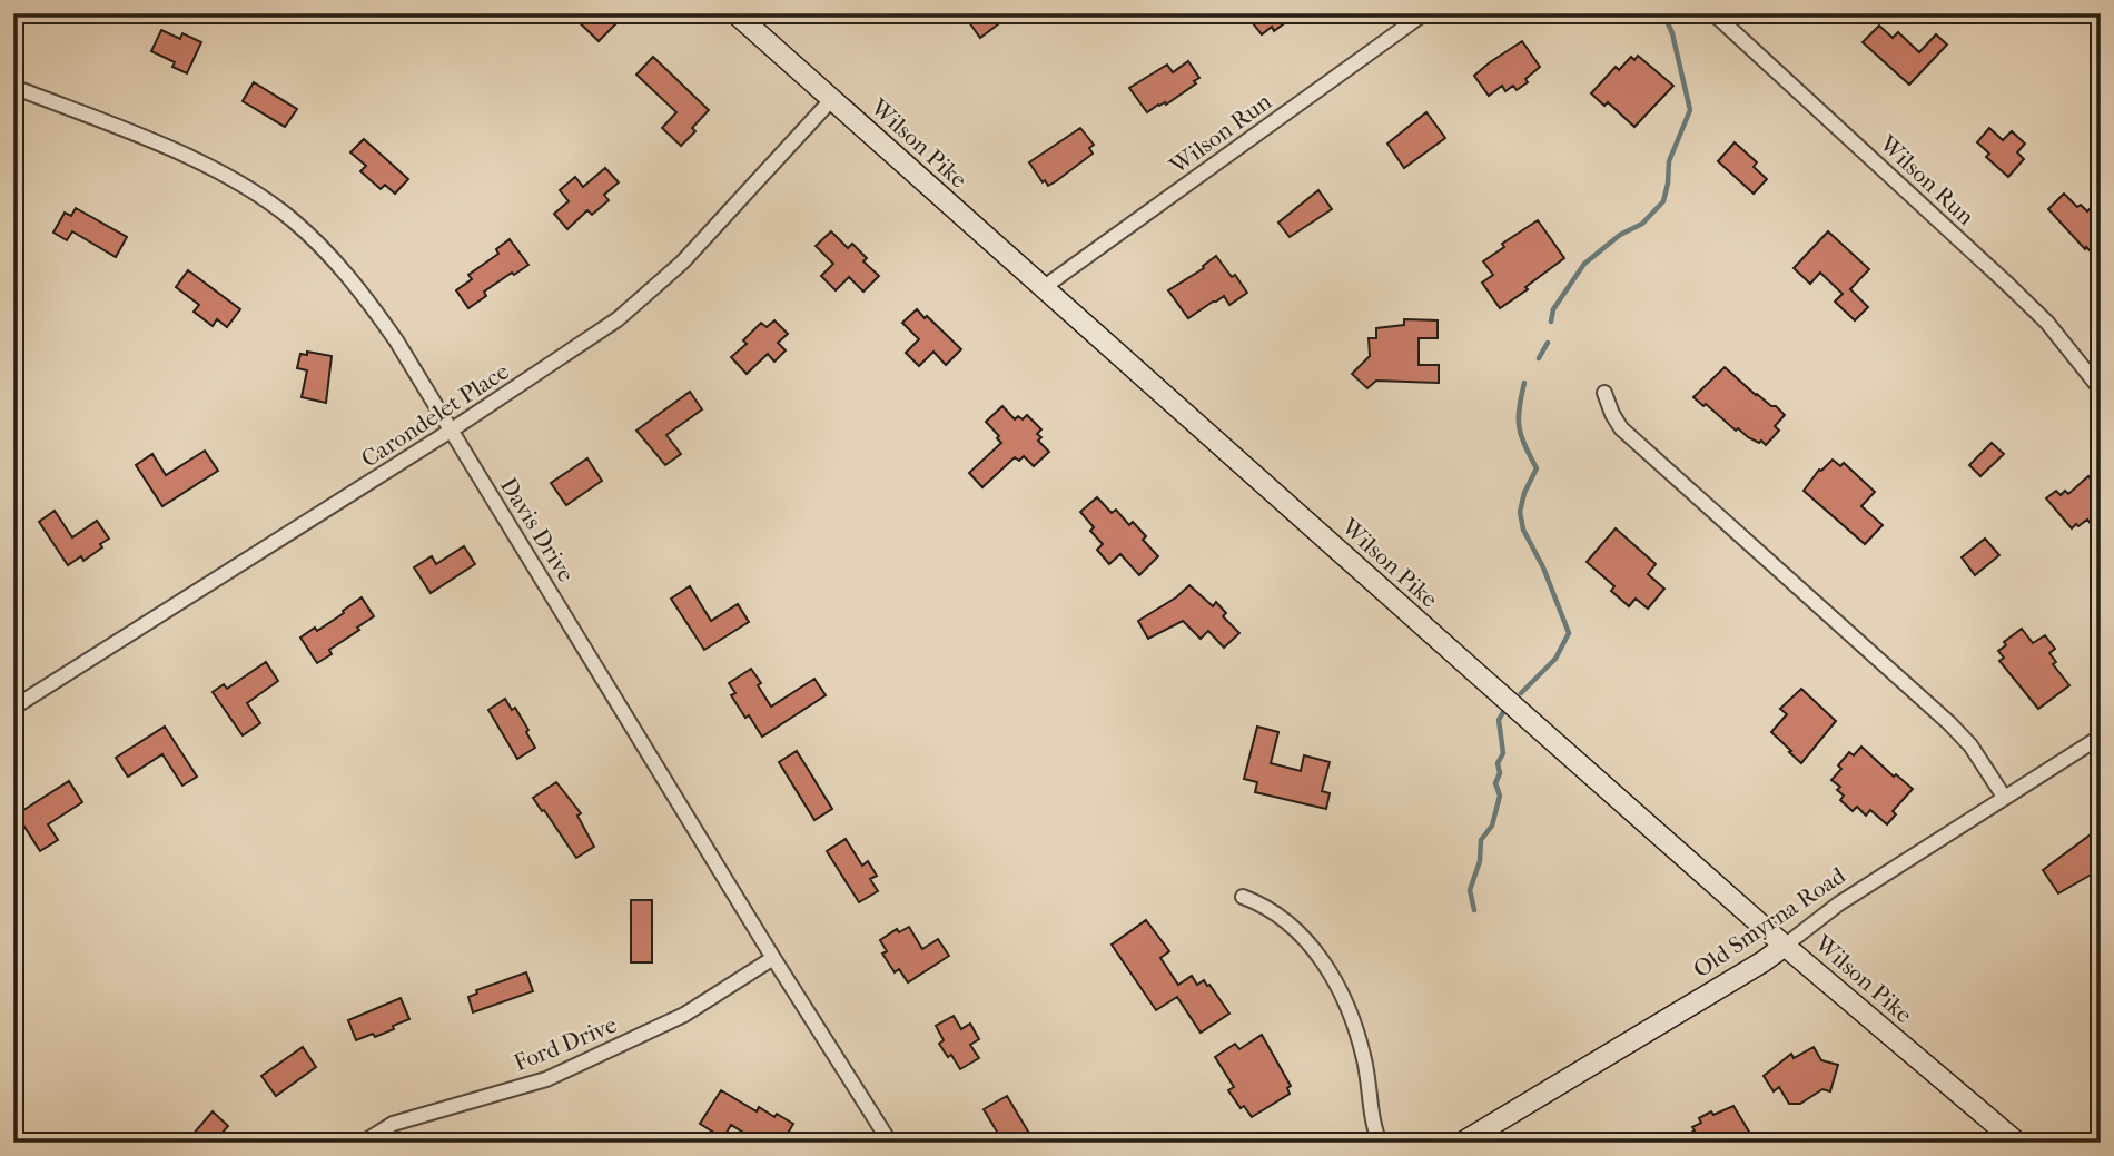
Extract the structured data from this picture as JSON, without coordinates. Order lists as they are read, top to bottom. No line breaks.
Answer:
{"streets":{"main road":["Wilson Pike","Old Smyrna Road"],"street":["Wilson Run","Carondelet Place","Davis Drive","Ford Drive"]},"crossings":[["Wilson Run","Wilson Pike"],["Wilson Pike","Carondelet Place"],["Wilson Pike","Old Smyrna Road"],["Carondelet Place","Davis Drive"],["Davis Drive","Ford Drive"]]}
